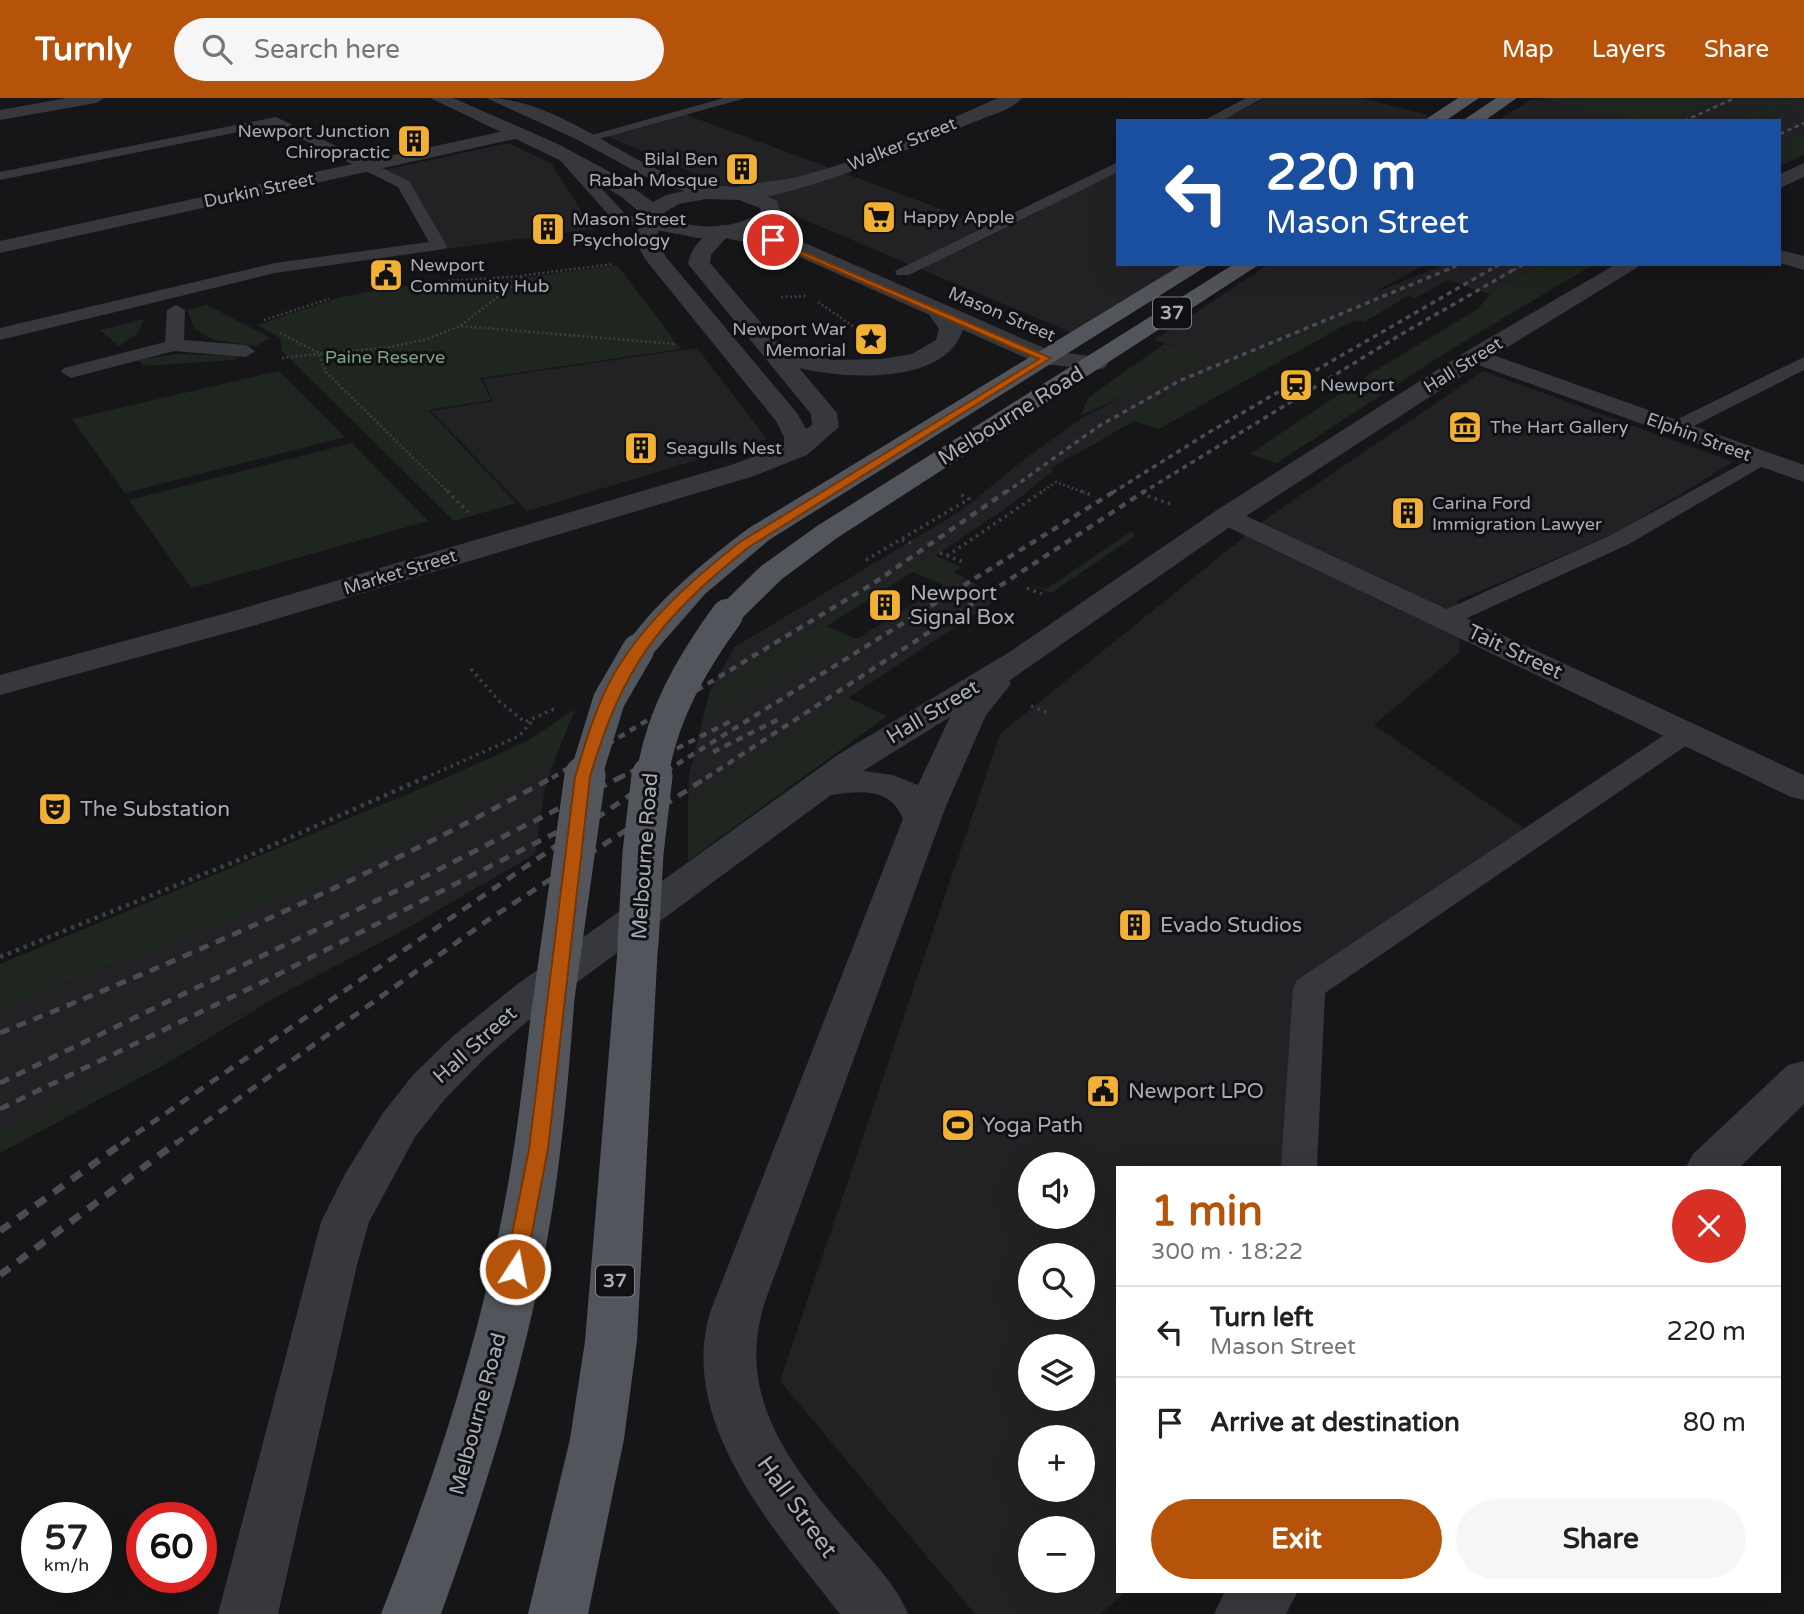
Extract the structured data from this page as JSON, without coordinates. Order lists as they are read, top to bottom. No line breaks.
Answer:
{"streets":{"main road":["37","Melbourne Road"],"street":["Walker Street","Durkin Street","Mason Street","Hall Street","Elphin Street","Market Street","Tait Street"]},"crossings":[["Walker Street","Mason Street"],["Walker Street","Market Street"],["Mason Street","Melbourne Road"],["Mason Street","Market Street"],["Hall Street","Elphin Street"],["Hall Street","Tait Street"]],"parks":["Paine Reserve"],"places":{"building":["Newport Junction Chiropractic","Bilal Ben Rabah Mosque","Mason Street Psychology","Seagulls Nest","Carina Ford Immigration Lawyer","Newport Signal Box","Evado Studios"],"supermarket":["Happy Apple"],"public building":["Newport Community Hub","Newport LPO"],"place":["Newport War Memorial"],"station":["Newport"],"museum":["The Hart Gallery"],"theatre":["The Substation"],"sports":["Yoga Path"]},"page":{"header":"Turnly","search":"Search here","nav":["Map","Layers","Share"],"turn":["220 m","Mason Street"],"map_buttons":["+","−"],"heading":["1 min","300 m · 18:22"],"list":[{"name":"Turn left","note":"Mason Street","value":"220 m"},{"name":"Arrive at destination","value":"80 m"}],"buttons":["Exit","Share"],"speed":"57 km/h","limit":"60"}}
